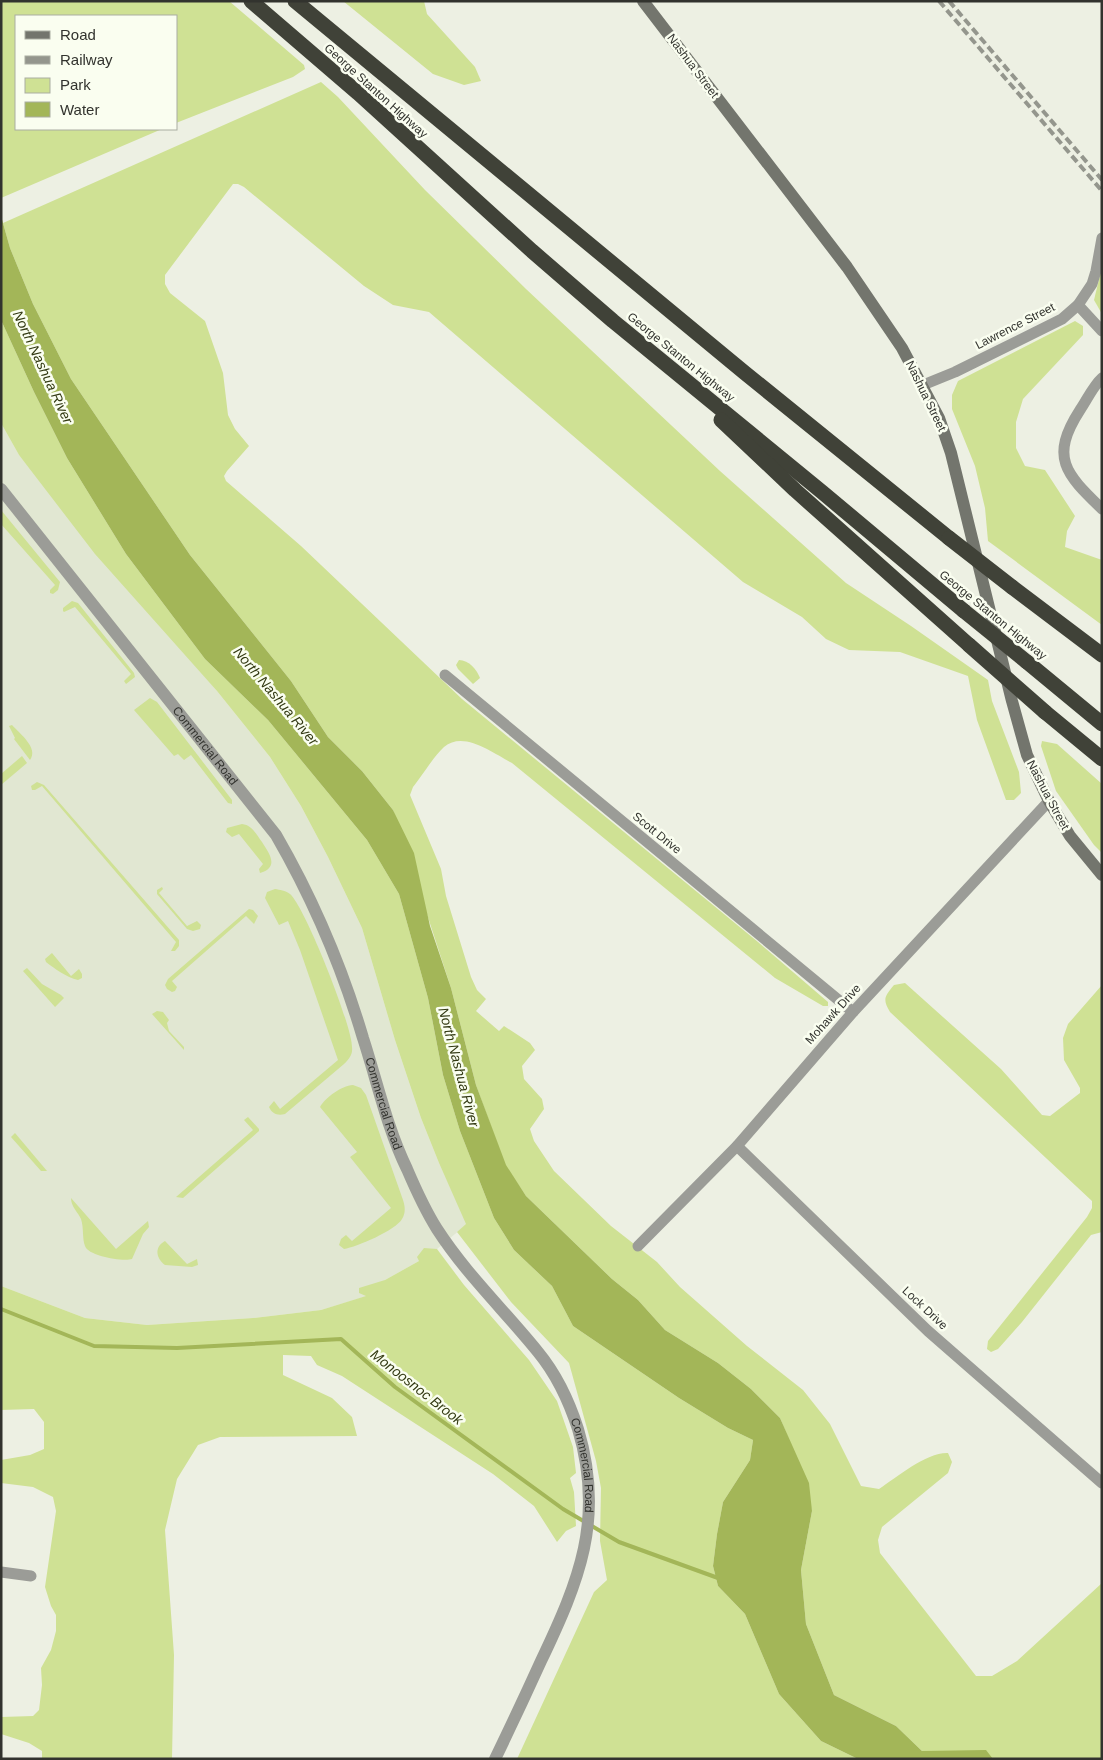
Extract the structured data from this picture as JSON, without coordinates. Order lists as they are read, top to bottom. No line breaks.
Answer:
{"streets":{"highway":["George Stanton Highway"],"main road":["Nashua Street"],"street":["Lawrence Street","Commercial Road","Scott Drive","Mohawk Drive","Lock Drive"]},"crossings":[["Nashua Street","Lawrence Street"],["Nashua Street","Mohawk Drive"],["Scott Drive","Mohawk Drive"],["Mohawk Drive","Lock Drive"]],"water":["North Nashua River","Monoosnoc Brook"],"legend":["Road","Railway","Park","Water"]}
